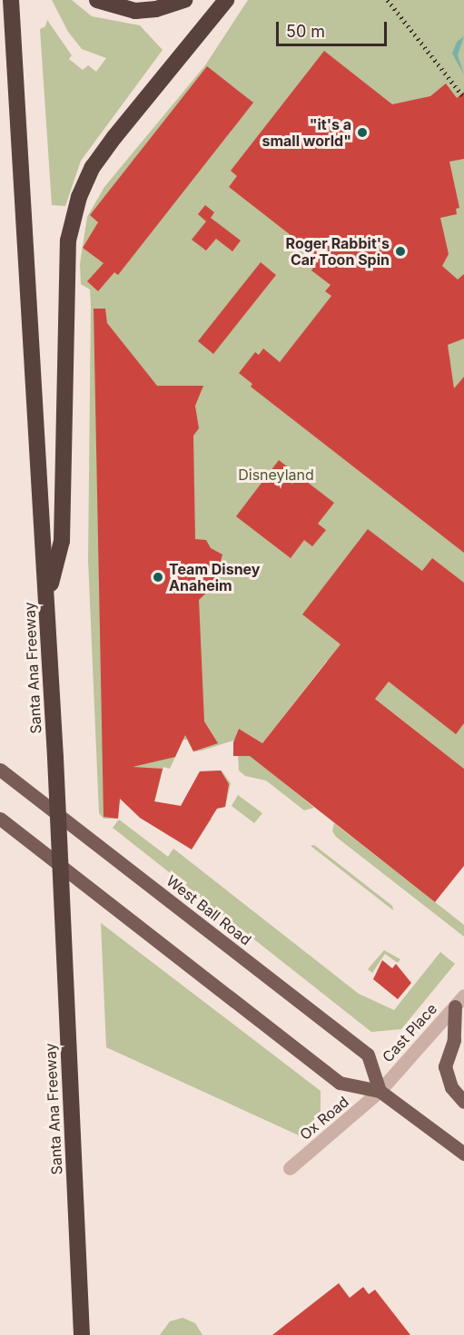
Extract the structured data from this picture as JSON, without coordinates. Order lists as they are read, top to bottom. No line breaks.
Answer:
{"streets":{"highway":["Santa Ana Freeway"],"main road":["West Ball Road"],"street":["Cast Place","Ox Road"]},"crossings":[["West Ball Road","Cast Place"],["West Ball Road","Ox Road"],["Cast Place","Ox Road"]],"parks":["Disneyland"],"places":["\"it's a small world\"","Roger Rabbit's Car Toon Spin","Team Disney Anaheim"],"scale_bar":"50 m"}
